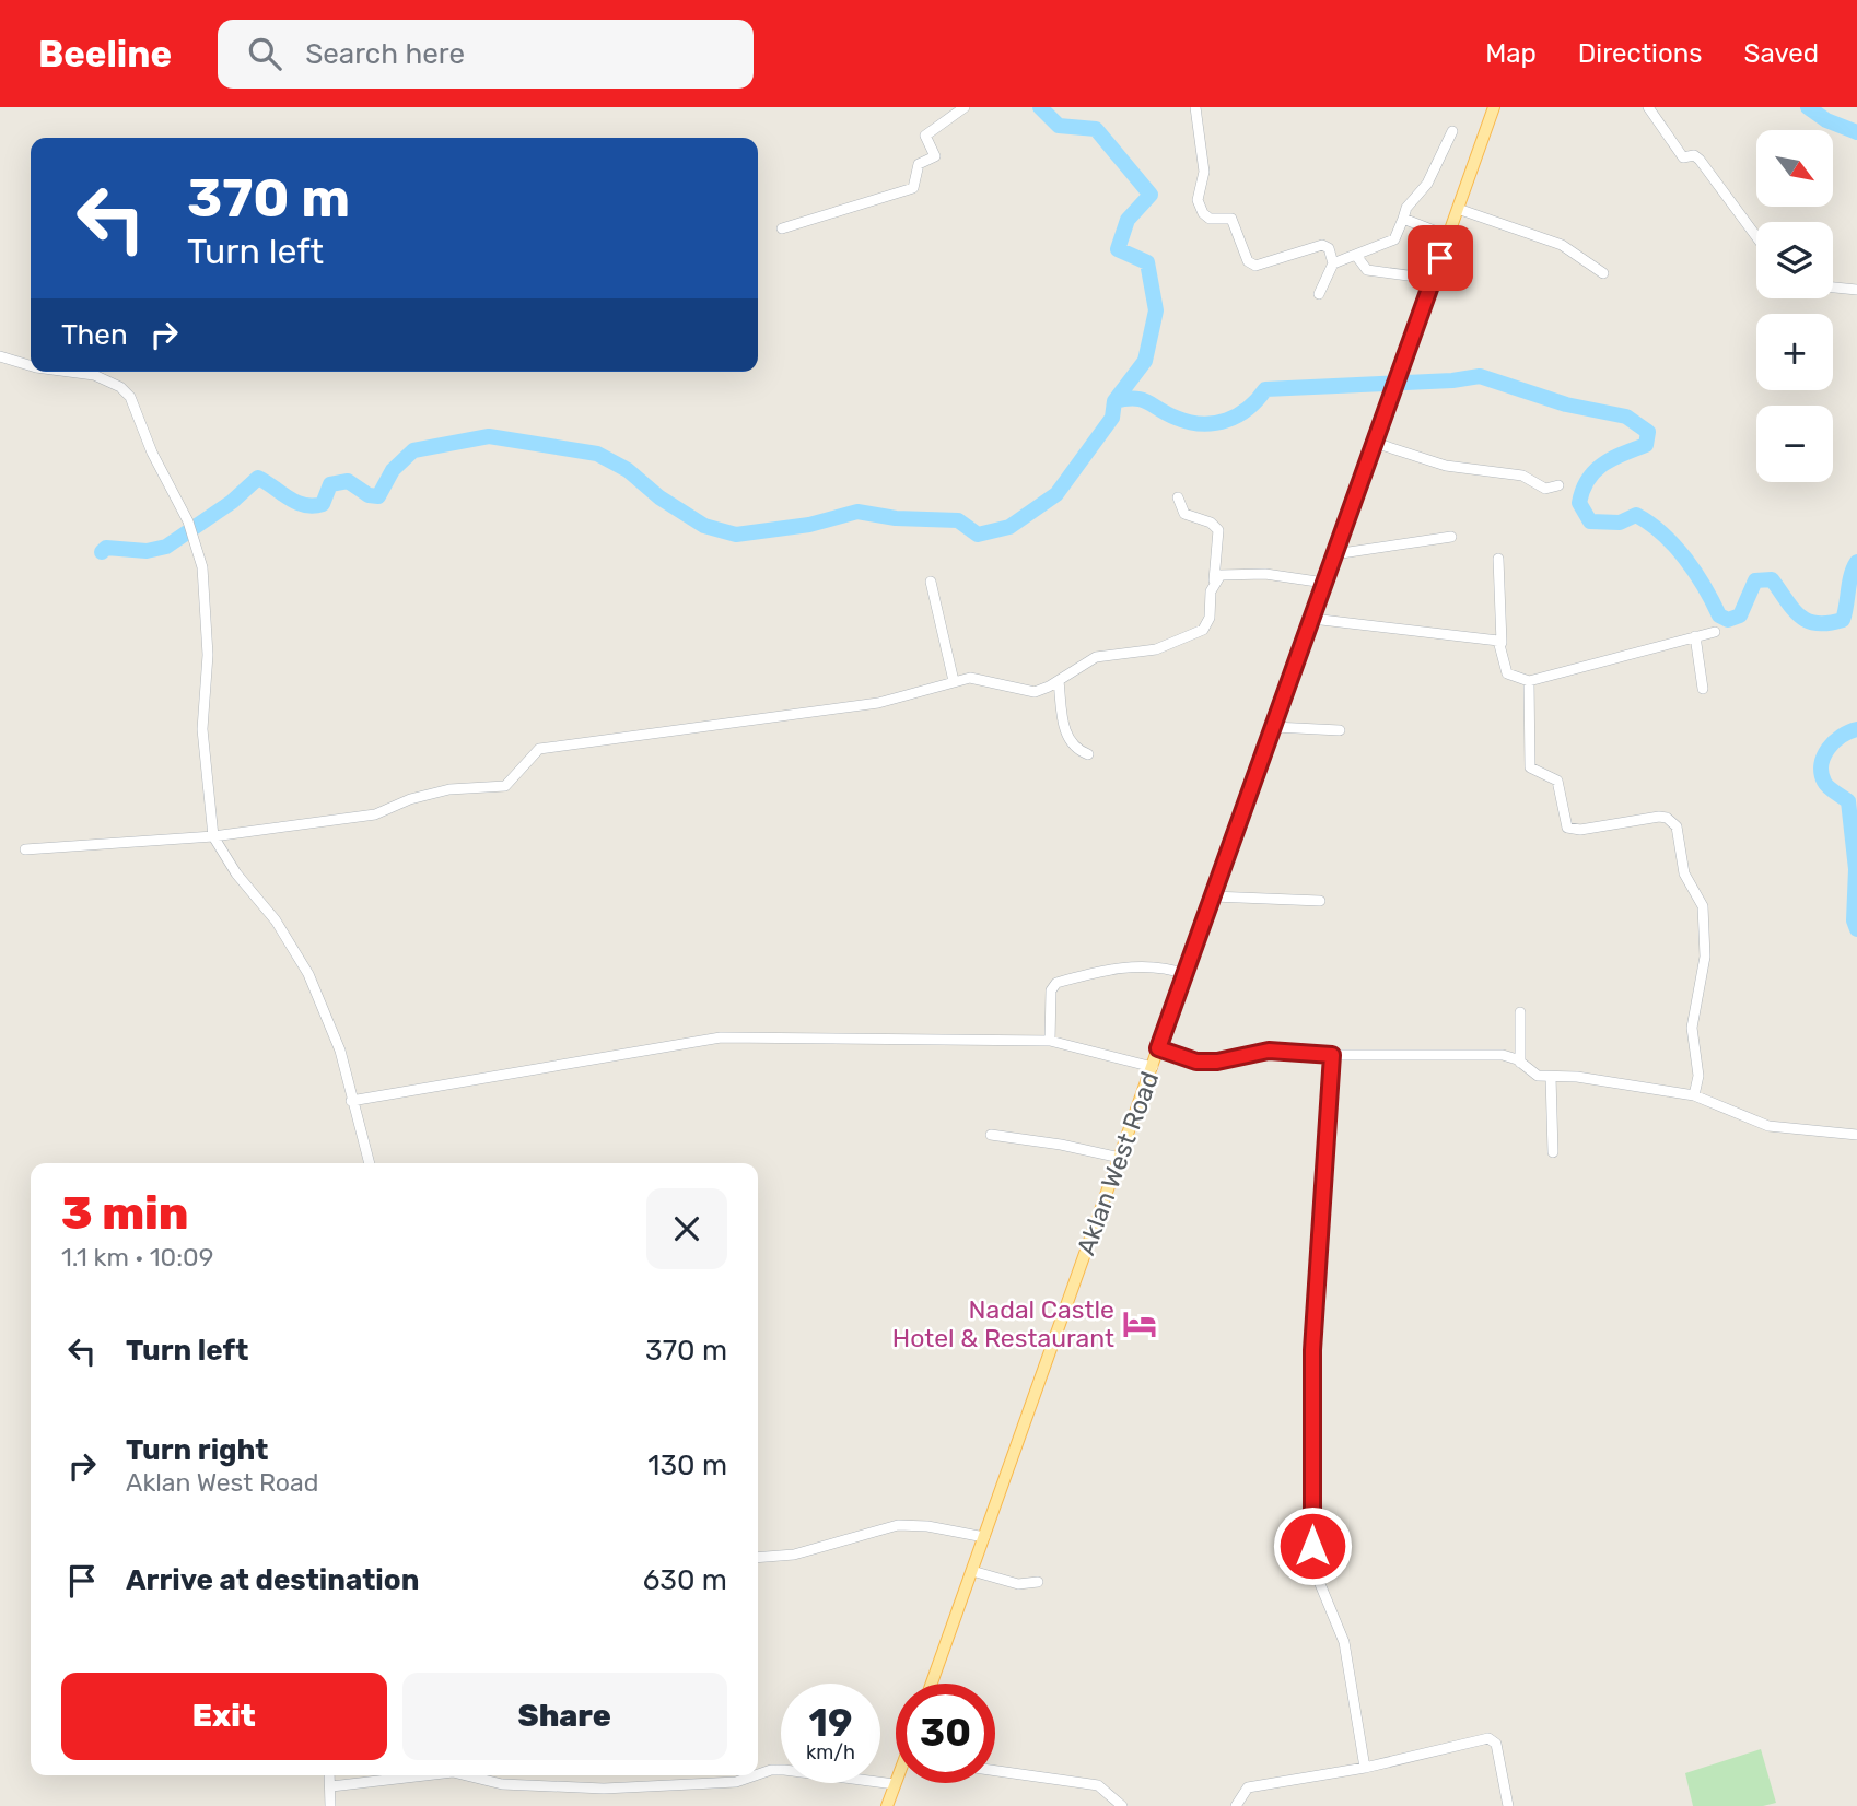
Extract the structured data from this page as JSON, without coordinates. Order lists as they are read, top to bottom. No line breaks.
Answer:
{"streets":{"main road":["Aklan West Road"]},"places":{"hotel":["Nadal Castle Hotel & Restaurant"]},"north":"bottom right","page":{"header":"Beeline","search":"Search here","nav":["Map","Directions","Saved"],"map_buttons":["+","−"],"turn":["370 m","Turn left"],"then":"Then","heading":["3 min","1.1 km · 10:09"],"list":[{"name":"Turn left","value":"370 m"},{"name":"Turn right","note":"Aklan West Road","value":"130 m"},{"name":"Arrive at destination","value":"630 m"}],"buttons":["Exit","Share"],"speed":"19 km/h","limit":"30"}}
